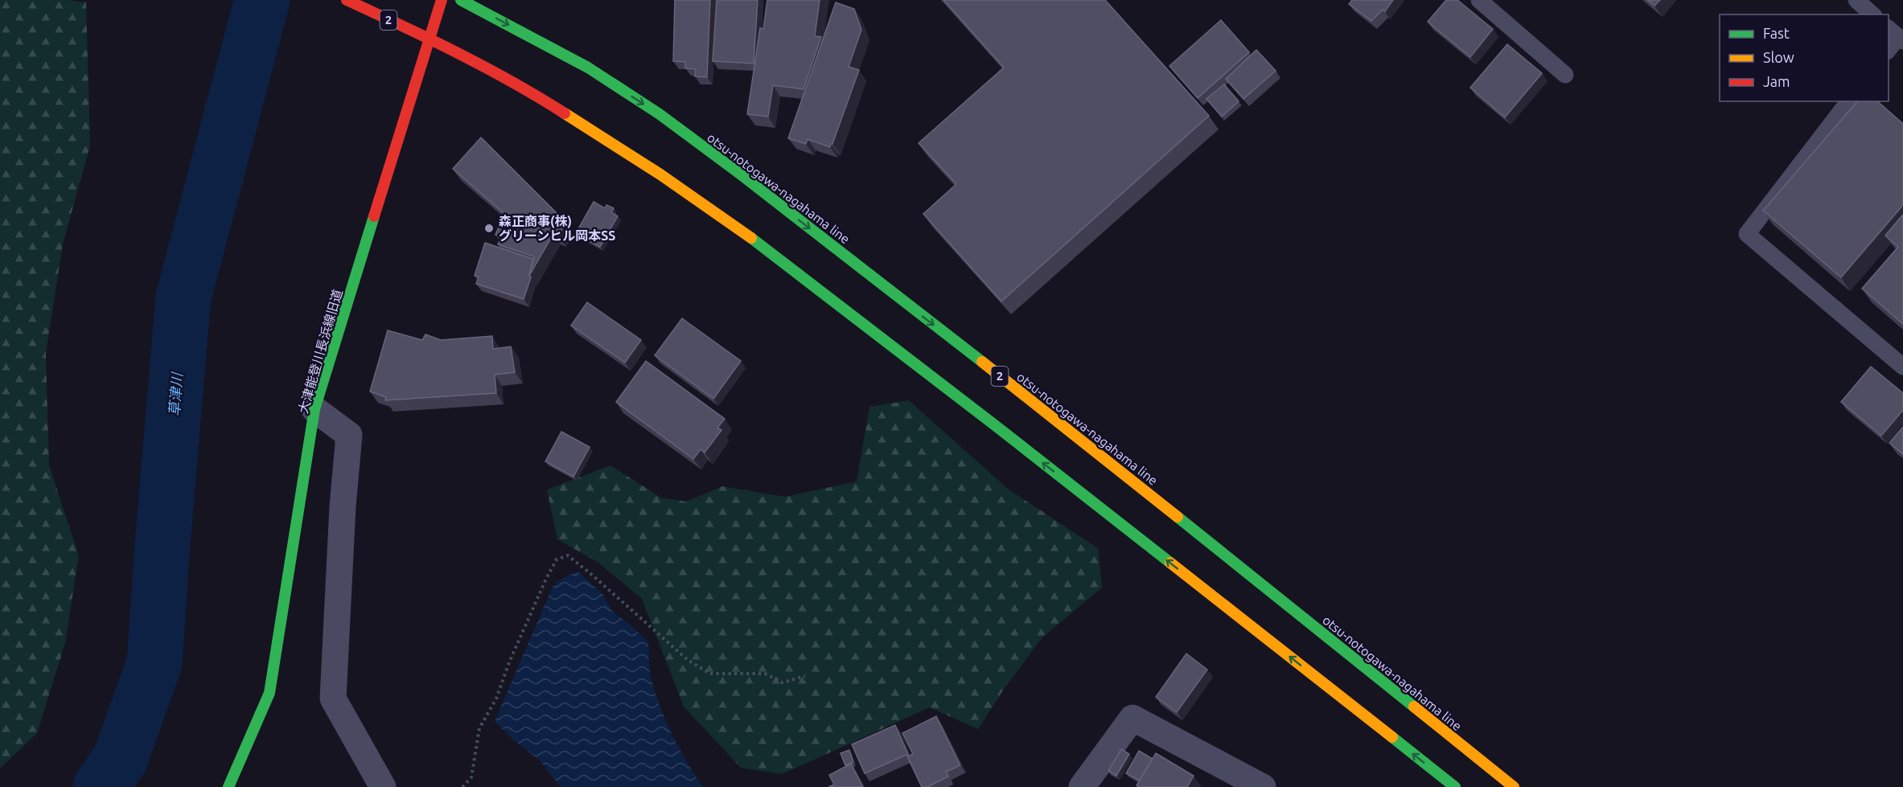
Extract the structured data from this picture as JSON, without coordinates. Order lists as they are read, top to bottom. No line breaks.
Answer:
{"streets":{"main road":["2","otsu-notogawa-nagahama line","大津能登川長浜線旧道"]},"crossings":[["2","大津能登川長浜線旧道"]],"water":["草津川"],"places":["森正商事(株) グリーンヒル岡本SS"],"legend":["Fast","Slow","Jam"]}
